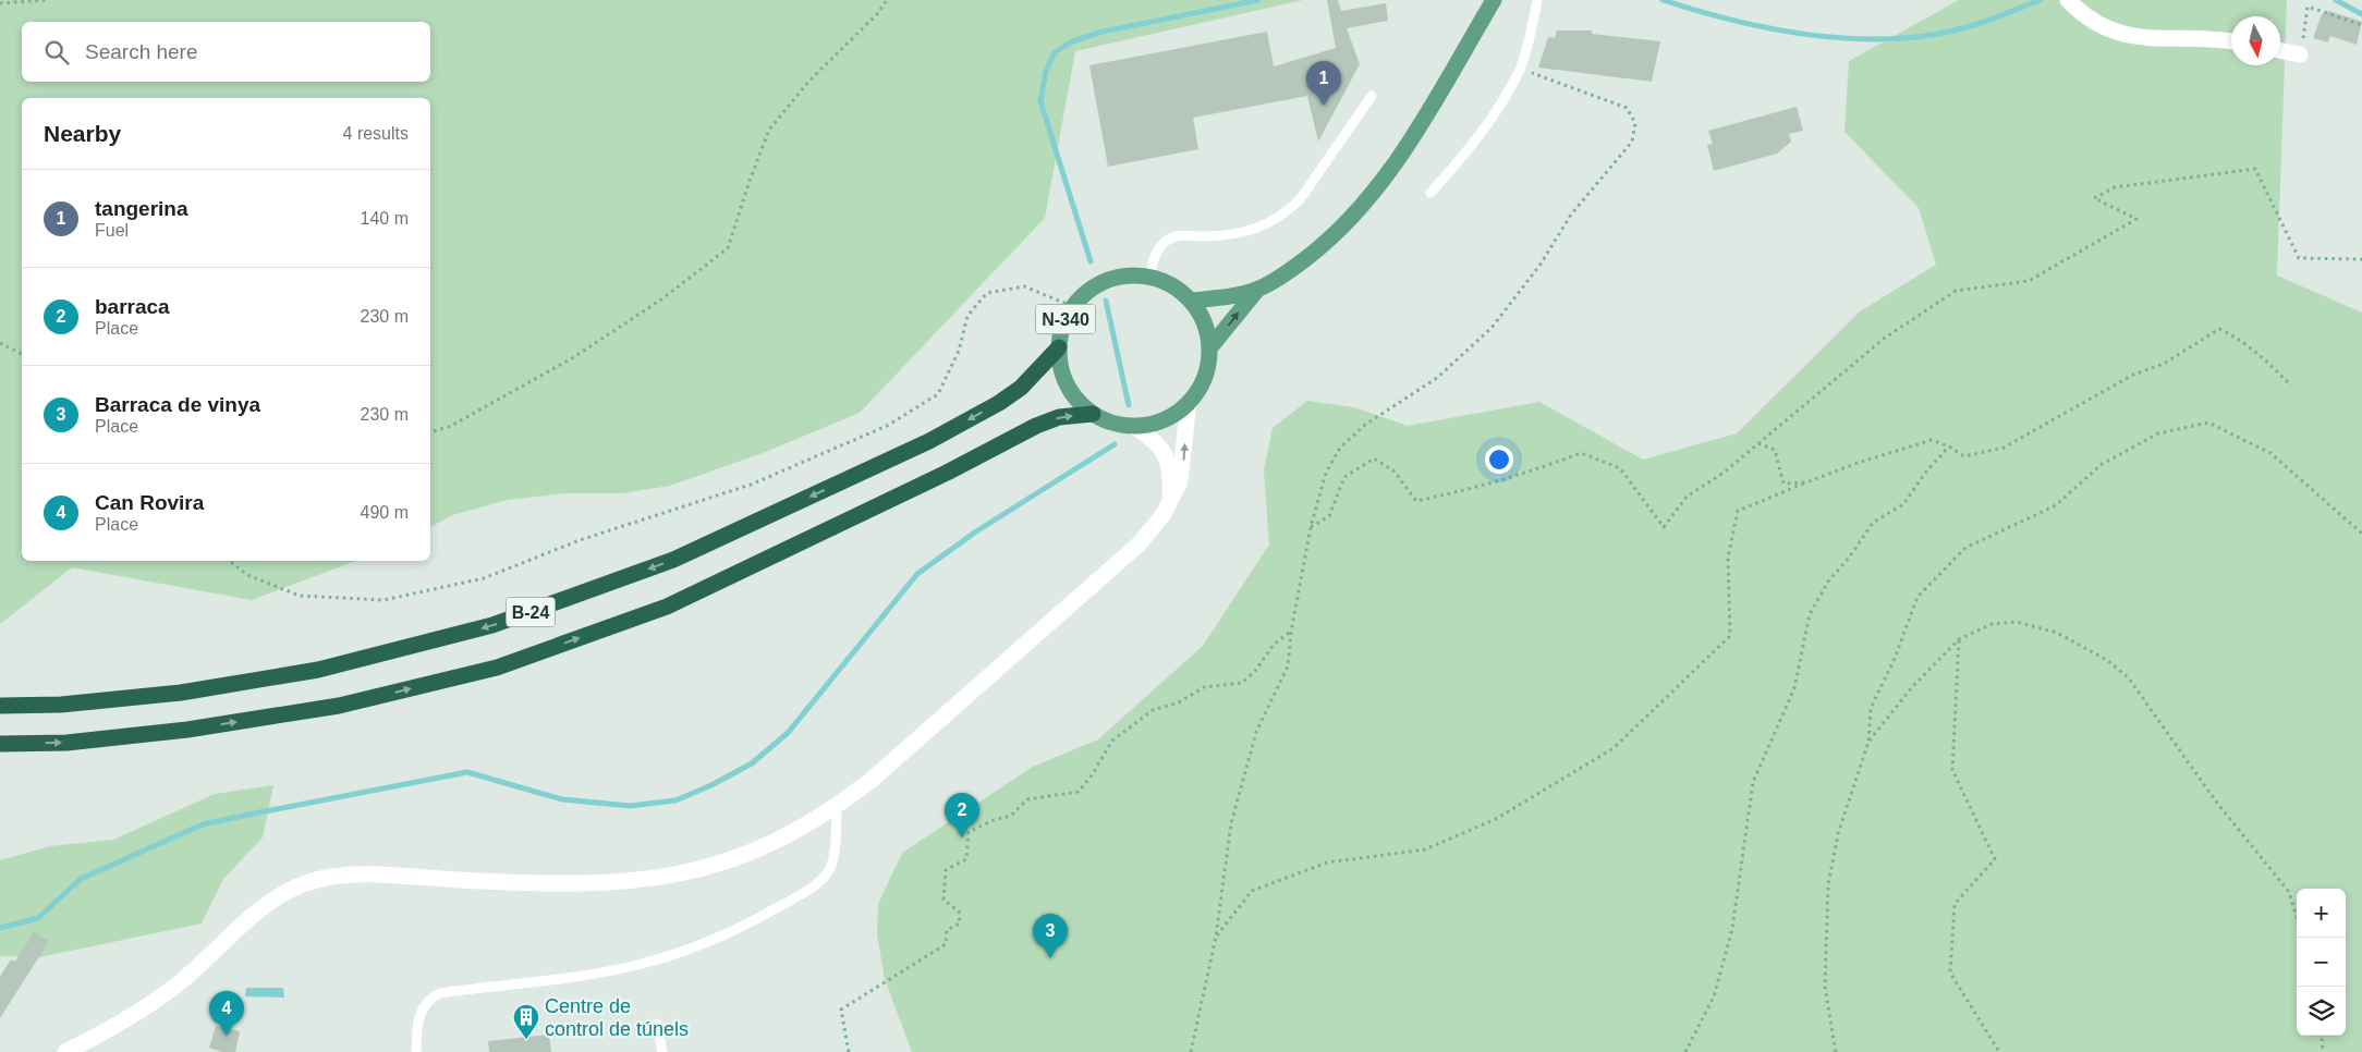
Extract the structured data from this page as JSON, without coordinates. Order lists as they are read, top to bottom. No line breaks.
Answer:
{"streets":{"highway":["B-24"],"main road":["N-340"]},"crossings":[["N-340","B-24"]],"places":{"building":["Centre de control de túnels"]},"north":"bottom","page":{"search":"Search here","pins":["1","2","3","4"],"heading":["Nearby","4 results"],"list":[{"mark":"1","name":"tangerina","note":"Fuel","value":"140 m"},{"mark":"2","name":"barraca","note":"Place","value":"230 m"},{"mark":"3","name":"Barraca de vinya","note":"Place","value":"230 m"},{"mark":"4","name":"Can Rovira","note":"Place","value":"490 m"}],"map_buttons":["+","−"]}}
